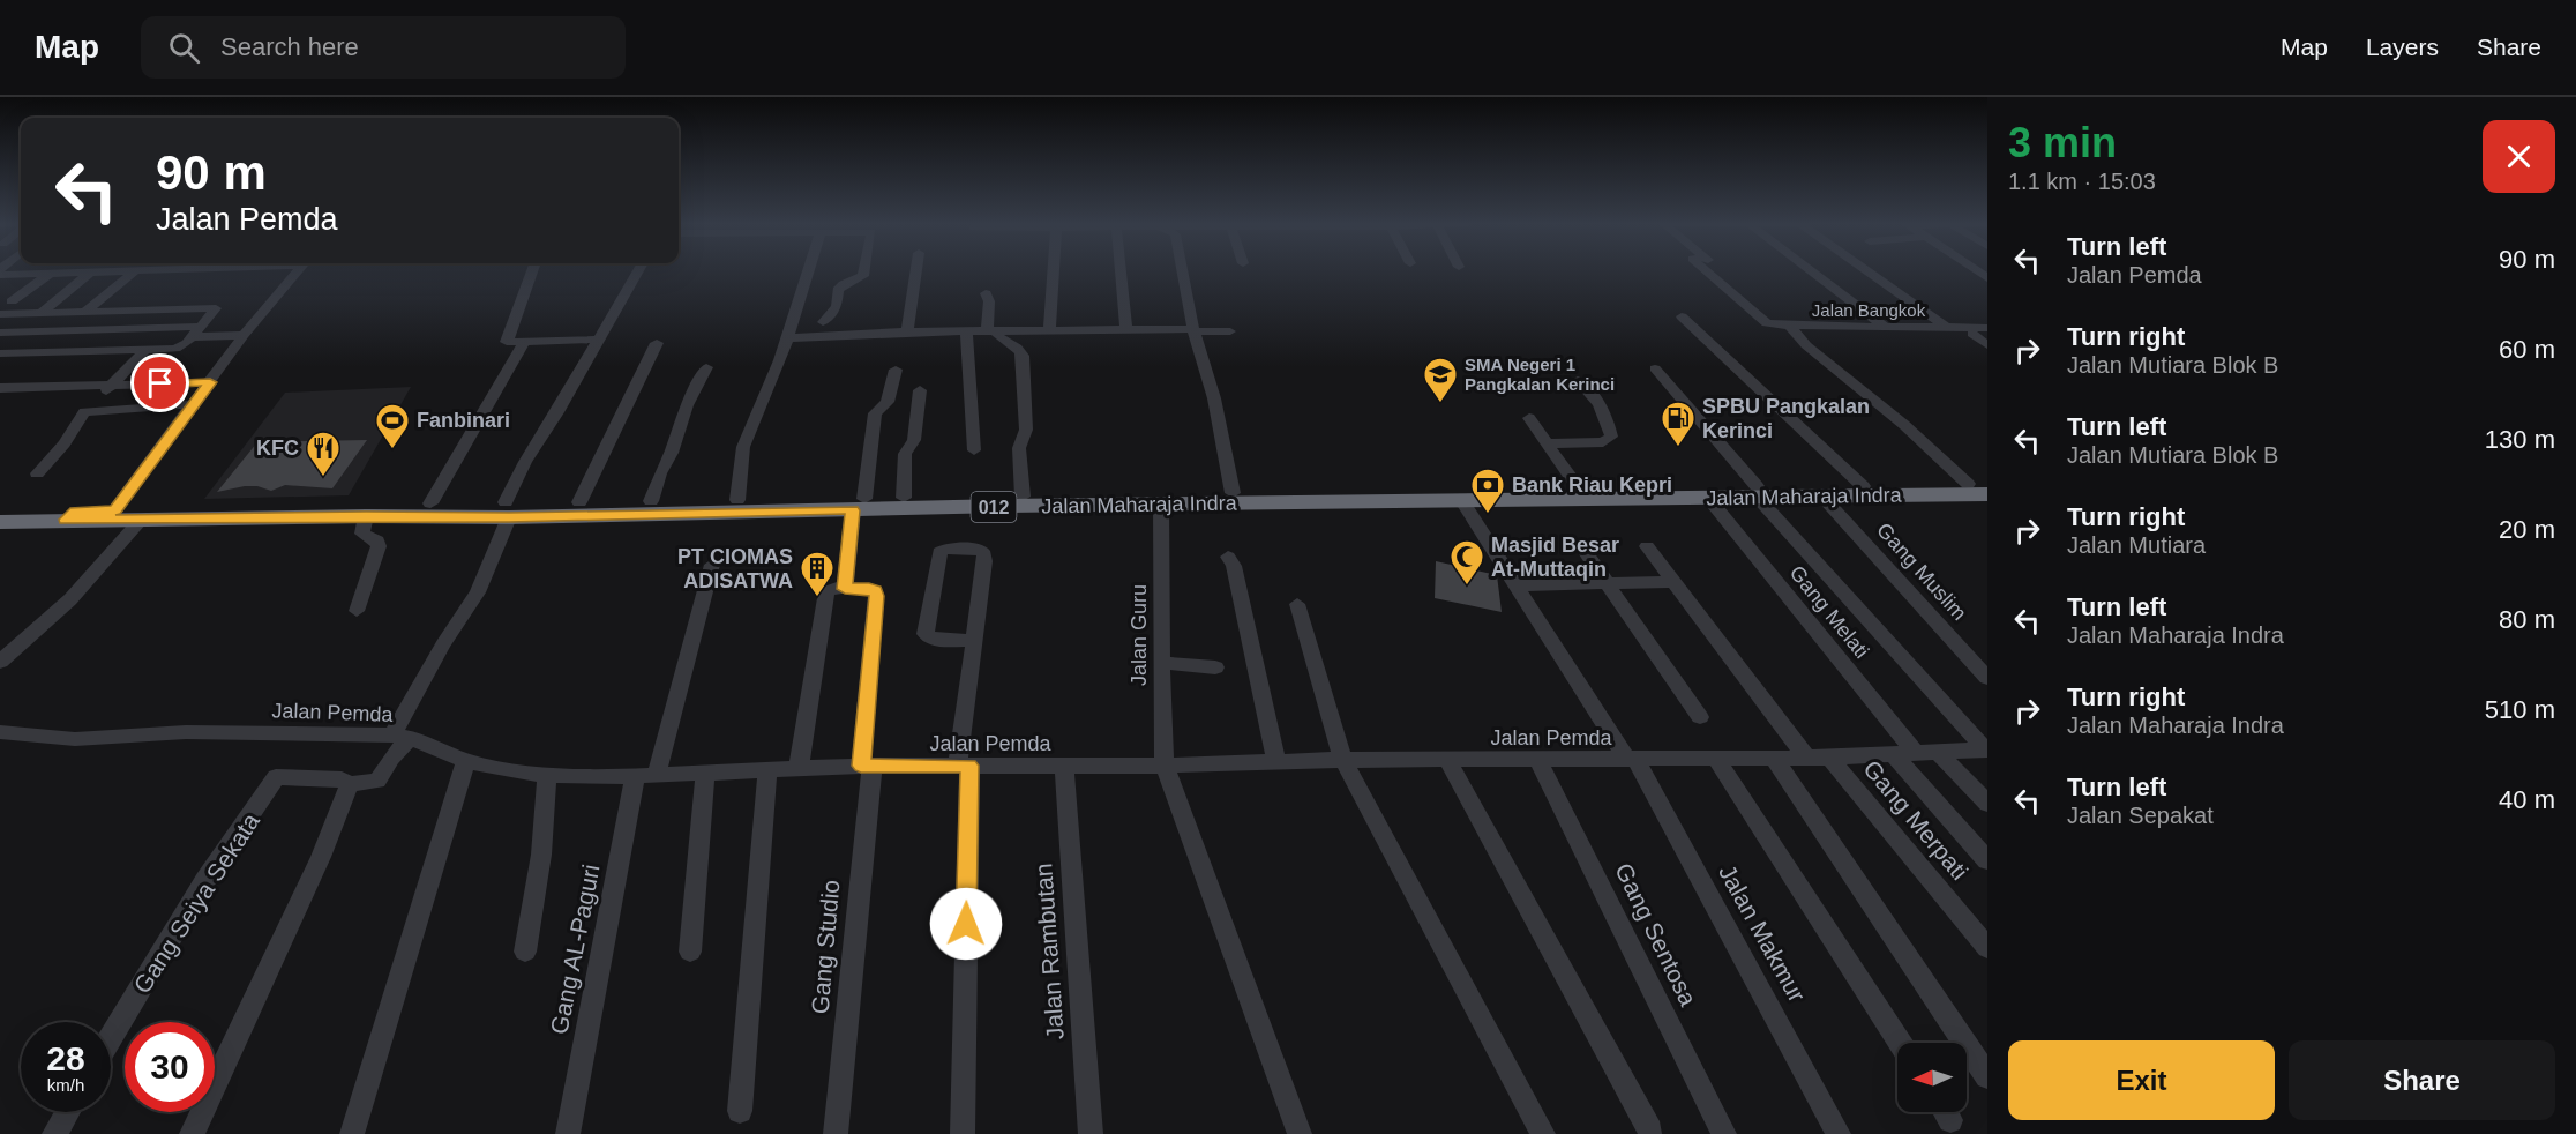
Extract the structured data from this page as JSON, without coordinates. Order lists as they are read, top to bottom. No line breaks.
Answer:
{"streets":{"highway":["Jalan Maharaja Indra","012"],"street":["Jalan Bangkok","Gang Muslim","Gang Melati","Jalan Guru","Jalan Pemda","Gang Merpati","Gang Seiya Sekata","Jalan Makmur","Gang Sentosa","Gang Studio","Gang AL-Paguri","Jalan Rambutan"]},"crossings":[["Jalan Maharaja Indra","Gang Muslim"],["Jalan Maharaja Indra","Gang Melati"],["Jalan Maharaja Indra","Jalan Guru"],["Jalan Maharaja Indra","Jalan Makmur"],["Gang Melati","Jalan Pemda"],["Jalan Guru","Jalan Pemda"],["Jalan Pemda","Gang Merpati"],["Jalan Pemda","Jalan Makmur"],["Jalan Pemda","Gang Sentosa"],["Jalan Pemda","Gang Studio"],["Jalan Pemda","Gang AL-Paguri"],["Jalan Pemda","Jalan Rambutan"]],"places":{"school or university":["SMA Negeri 1 Pangkalan Kerinci"],"fuel station":["SPBU Pangkalan Kerinci"],"sports":["Fanbinari"],"restaurant":["KFC"],"bank":["Bank Riau Kepri"],"mosque":["Masjid Besar At-Muttaqin"],"building":["PT CIOMAS ADISATWA"]},"north":"left","page":{"header":"Map","search":"Search here","nav":["Map","Layers","Share"],"heading":["3 min","1.1 km · 15:03"],"turn":["90 m","Jalan Pemda"],"list":[{"name":"Turn left","note":"Jalan Pemda","value":"90 m"},{"name":"Turn right","note":"Jalan Mutiara Blok B","value":"60 m"},{"name":"Turn left","note":"Jalan Mutiara Blok B","value":"130 m"},{"name":"Turn right","note":"Jalan Mutiara","value":"20 m"},{"name":"Turn left","note":"Jalan Maharaja Indra","value":"80 m"},{"name":"Turn right","note":"Jalan Maharaja Indra","value":"510 m"},{"name":"Turn left","note":"Jalan Sepakat","value":"40 m"}],"speed":"28 km/h","limit":"30","buttons":["Exit","Share"]}}
